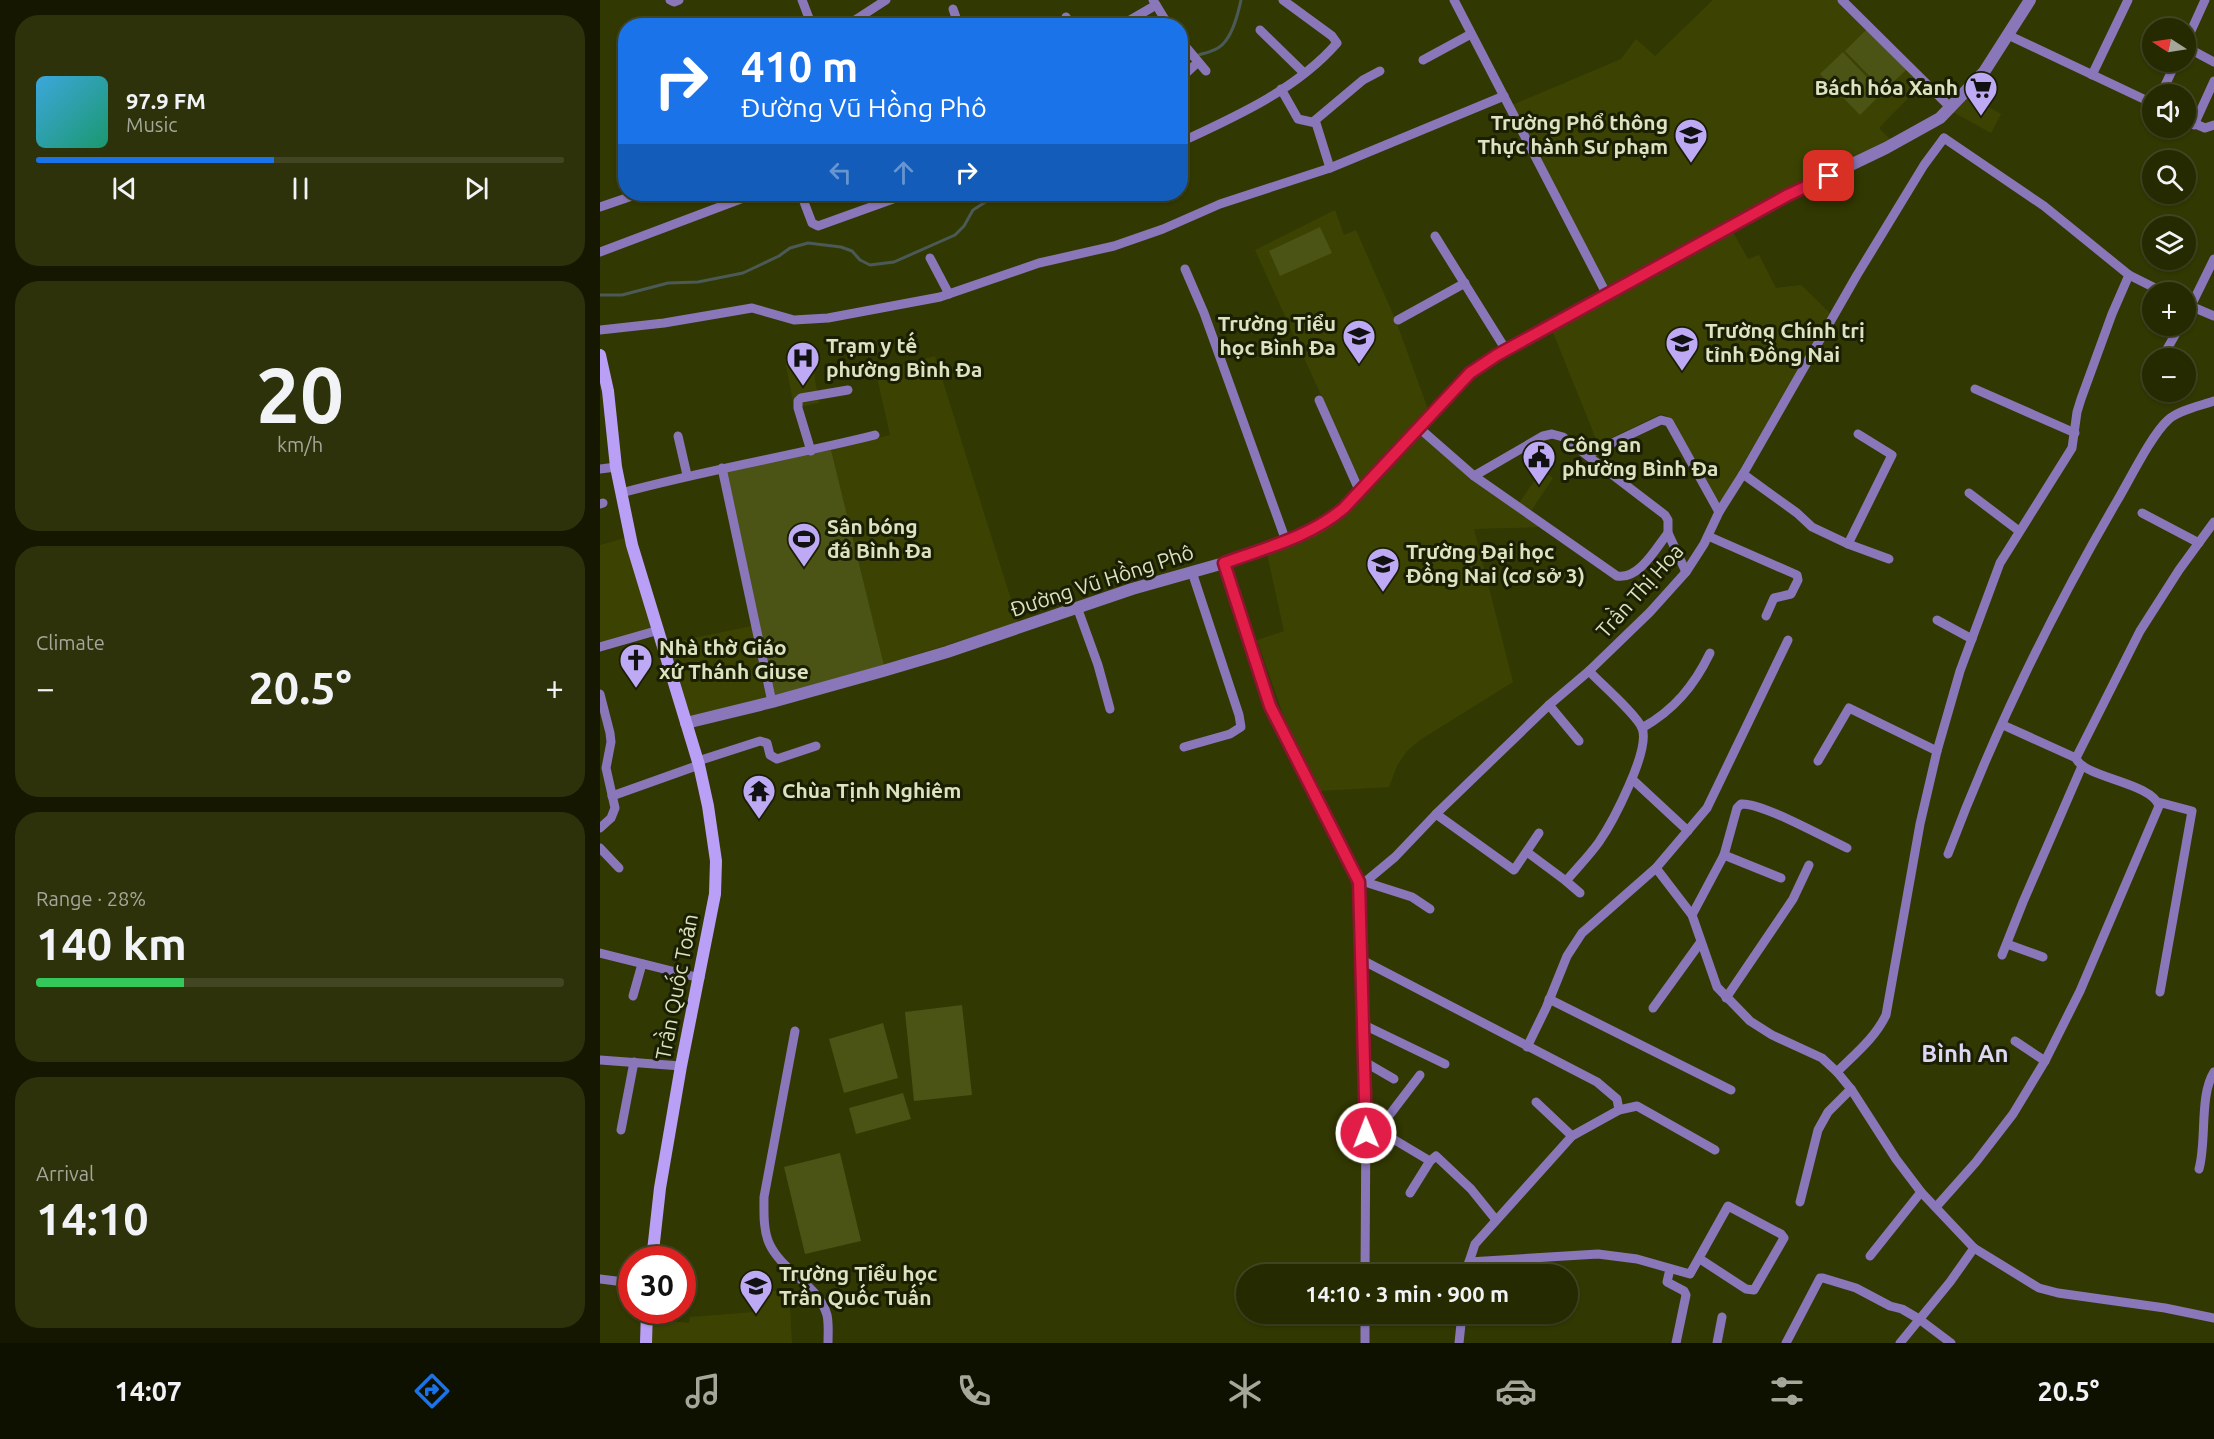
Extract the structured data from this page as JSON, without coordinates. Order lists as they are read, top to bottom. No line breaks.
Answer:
{"streets":{"main road":["Trần Quốc Toản"],"street":["Đường Vũ Hồng Phô","Trần Thị Hoa"]},"crossings":[["Đường Vũ Hồng Phô","Trần Quốc Toản"]],"districts":["Bình An"],"places":{"supermarket":["Bách hóa Xanh"],"school or university":["Trường Phổ thông Thực hành Sư phạm","Trường Tiểu học Bình Đa","Trường Chính trị tỉnh Đồng Nai","Trường Đại học Đồng Nai (cơ sở 3)","Trường Tiểu học Trần Quốc Tuấn"],"hospital":["Trạm y tế phường Bình Đa"],"public building":["Công an phường Bình Đa"],"sports":["Sân bóng đá Bình Đa"],"church":["Nhà thờ Giáo xứ Thánh Giuse"],"temple":["Chùa Tịnh Nghiêm"]},"north":"left","page":{"map_buttons":["+","−"],"turn":["410 m","Đường Vũ Hồng Phô"],"song":["97.9 FM","Music"],"tile":[["20","km/h"],"Climate",["Range · 28%","140 km"],["Arrival","14:10"]],"heat":["−","20.5°","+"],"limit":"30","trip":"14:10 · 3 min · 900 m","tabs":["14:07","20.5°"]}}
